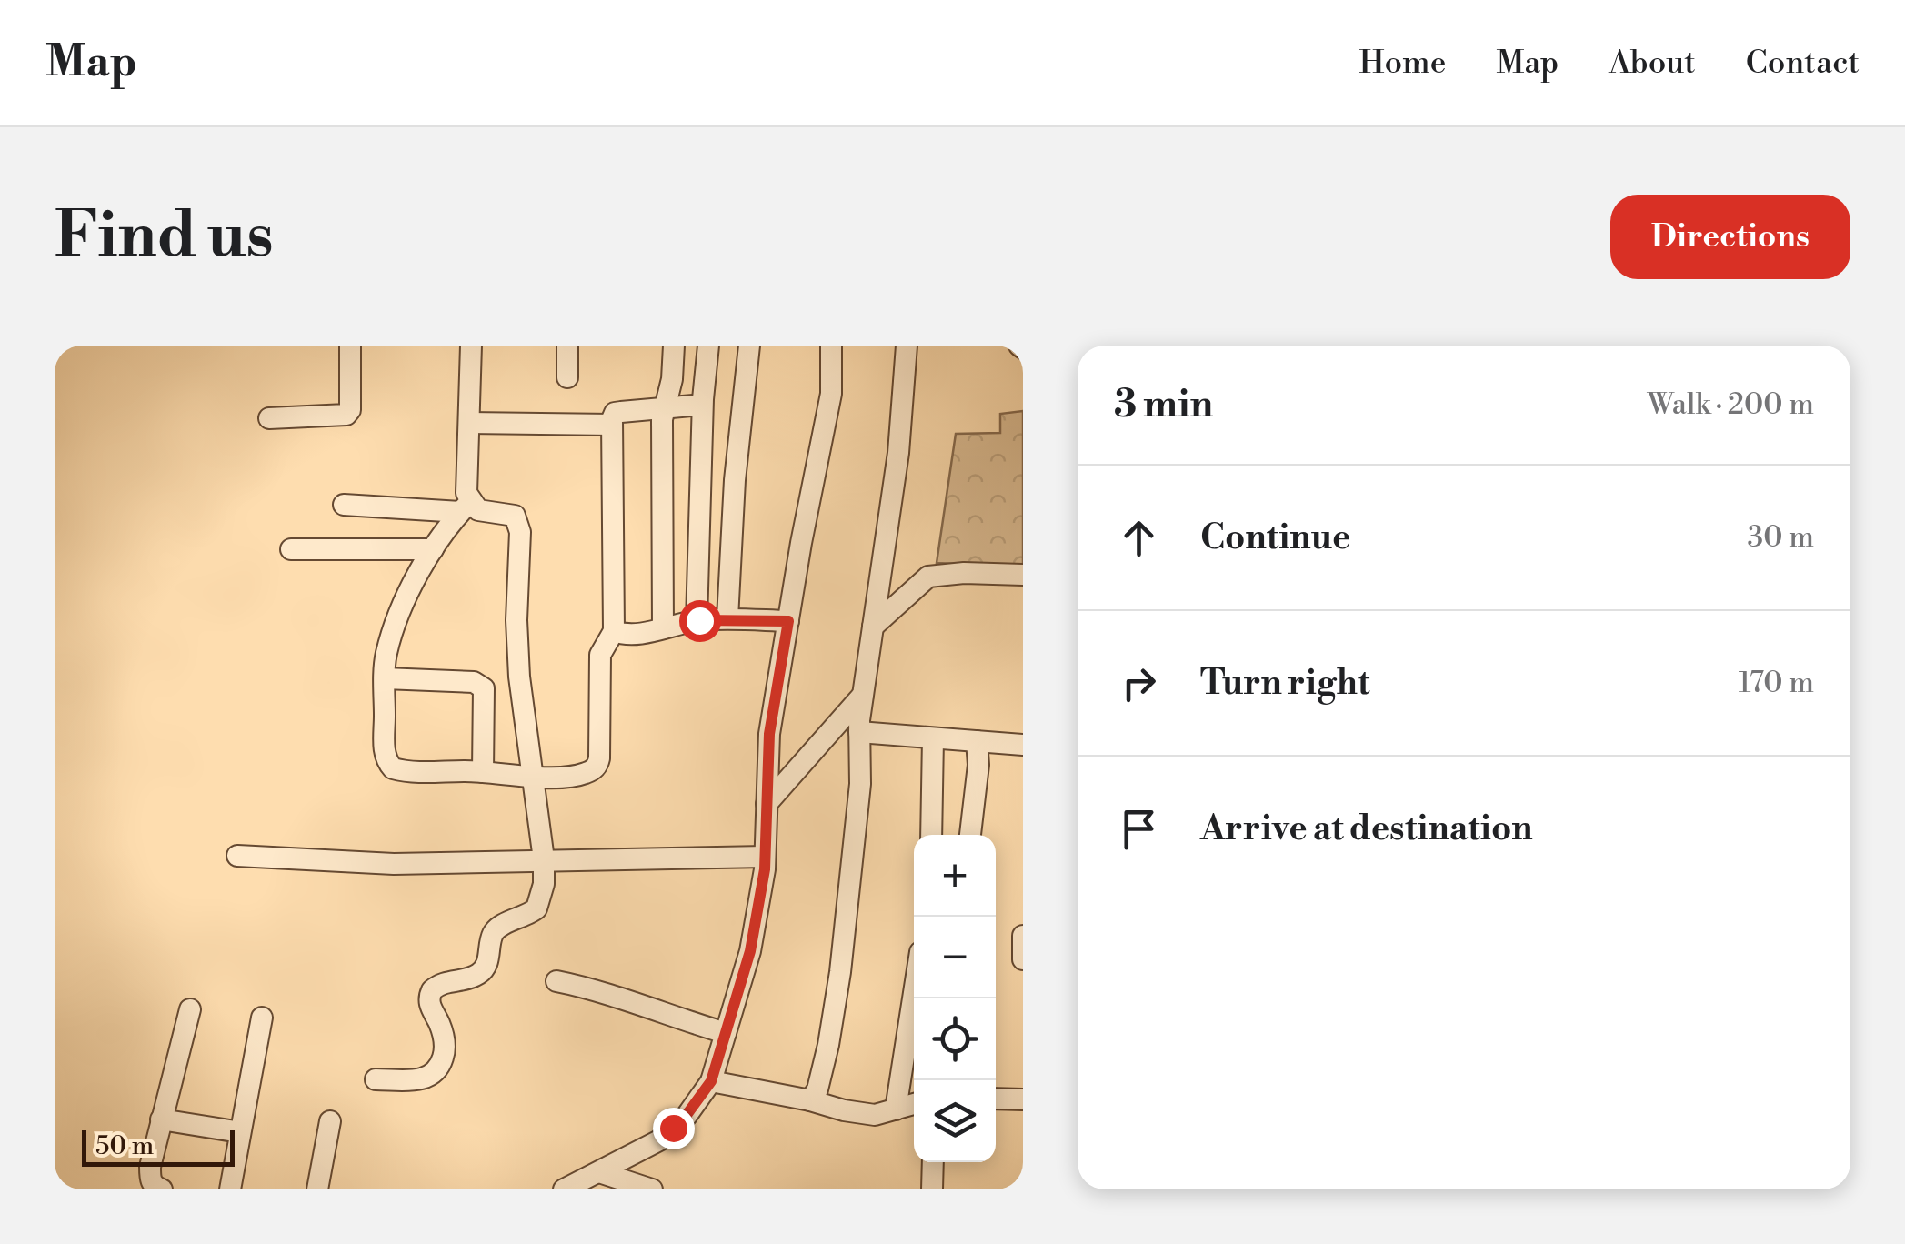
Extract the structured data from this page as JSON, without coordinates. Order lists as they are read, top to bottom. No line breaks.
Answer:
{"scale_bar":"50 m","page":{"header":"Map","nav":["Home","Map","About","Contact"],"buttons":"Directions","title":"Find us","heading":["3 min","Walk · 200 m"],"list":[["Continue","30 m"],["Turn right","170 m"],"Arrive at destination"],"map_buttons":["+","−"],"scale":"50 m"}}
